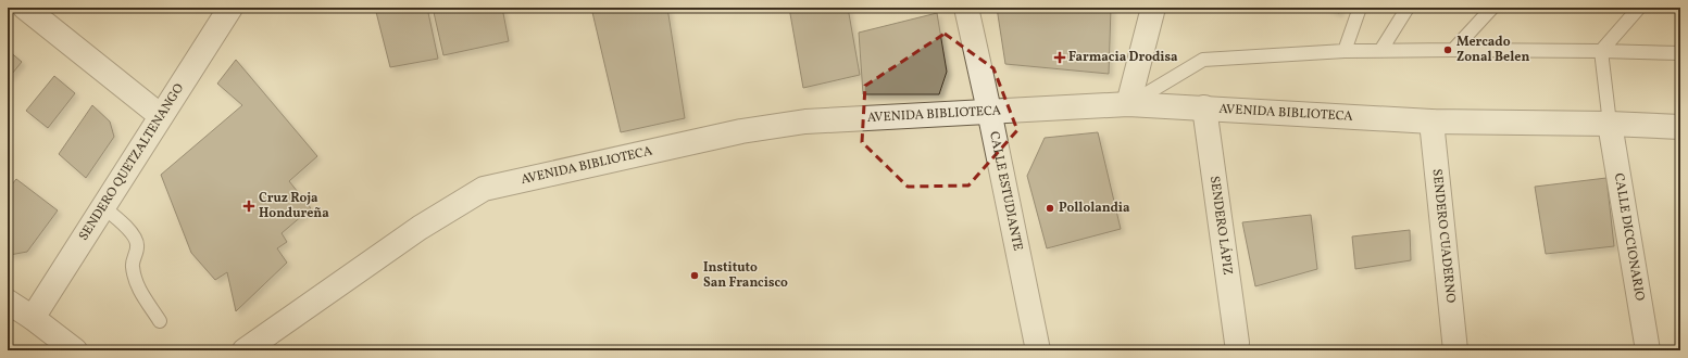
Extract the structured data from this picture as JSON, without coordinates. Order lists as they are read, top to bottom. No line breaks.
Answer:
{"streets":{"street":["AVENIDA BIBLIOTECA","SENDERO QUETZALTENANGO","CALLE ESTUDIANTE","SENDERO LÁPIZ","SENDERO CUADERNO","CALLE DICCIONARIO"]},"crossings":[["AVENIDA BIBLIOTECA","CALLE ESTUDIANTE"],["AVENIDA BIBLIOTECA","SENDERO LÁPIZ"],["AVENIDA BIBLIOTECA","SENDERO CUADERNO"],["AVENIDA BIBLIOTECA","CALLE DICCIONARIO"]],"places":{"other":["Mercado Zonal Belen","Pollolandia","Instituto San Francisco"],"health":["Farmacia Drodisa","Cruz Roja Hondureña"]}}
